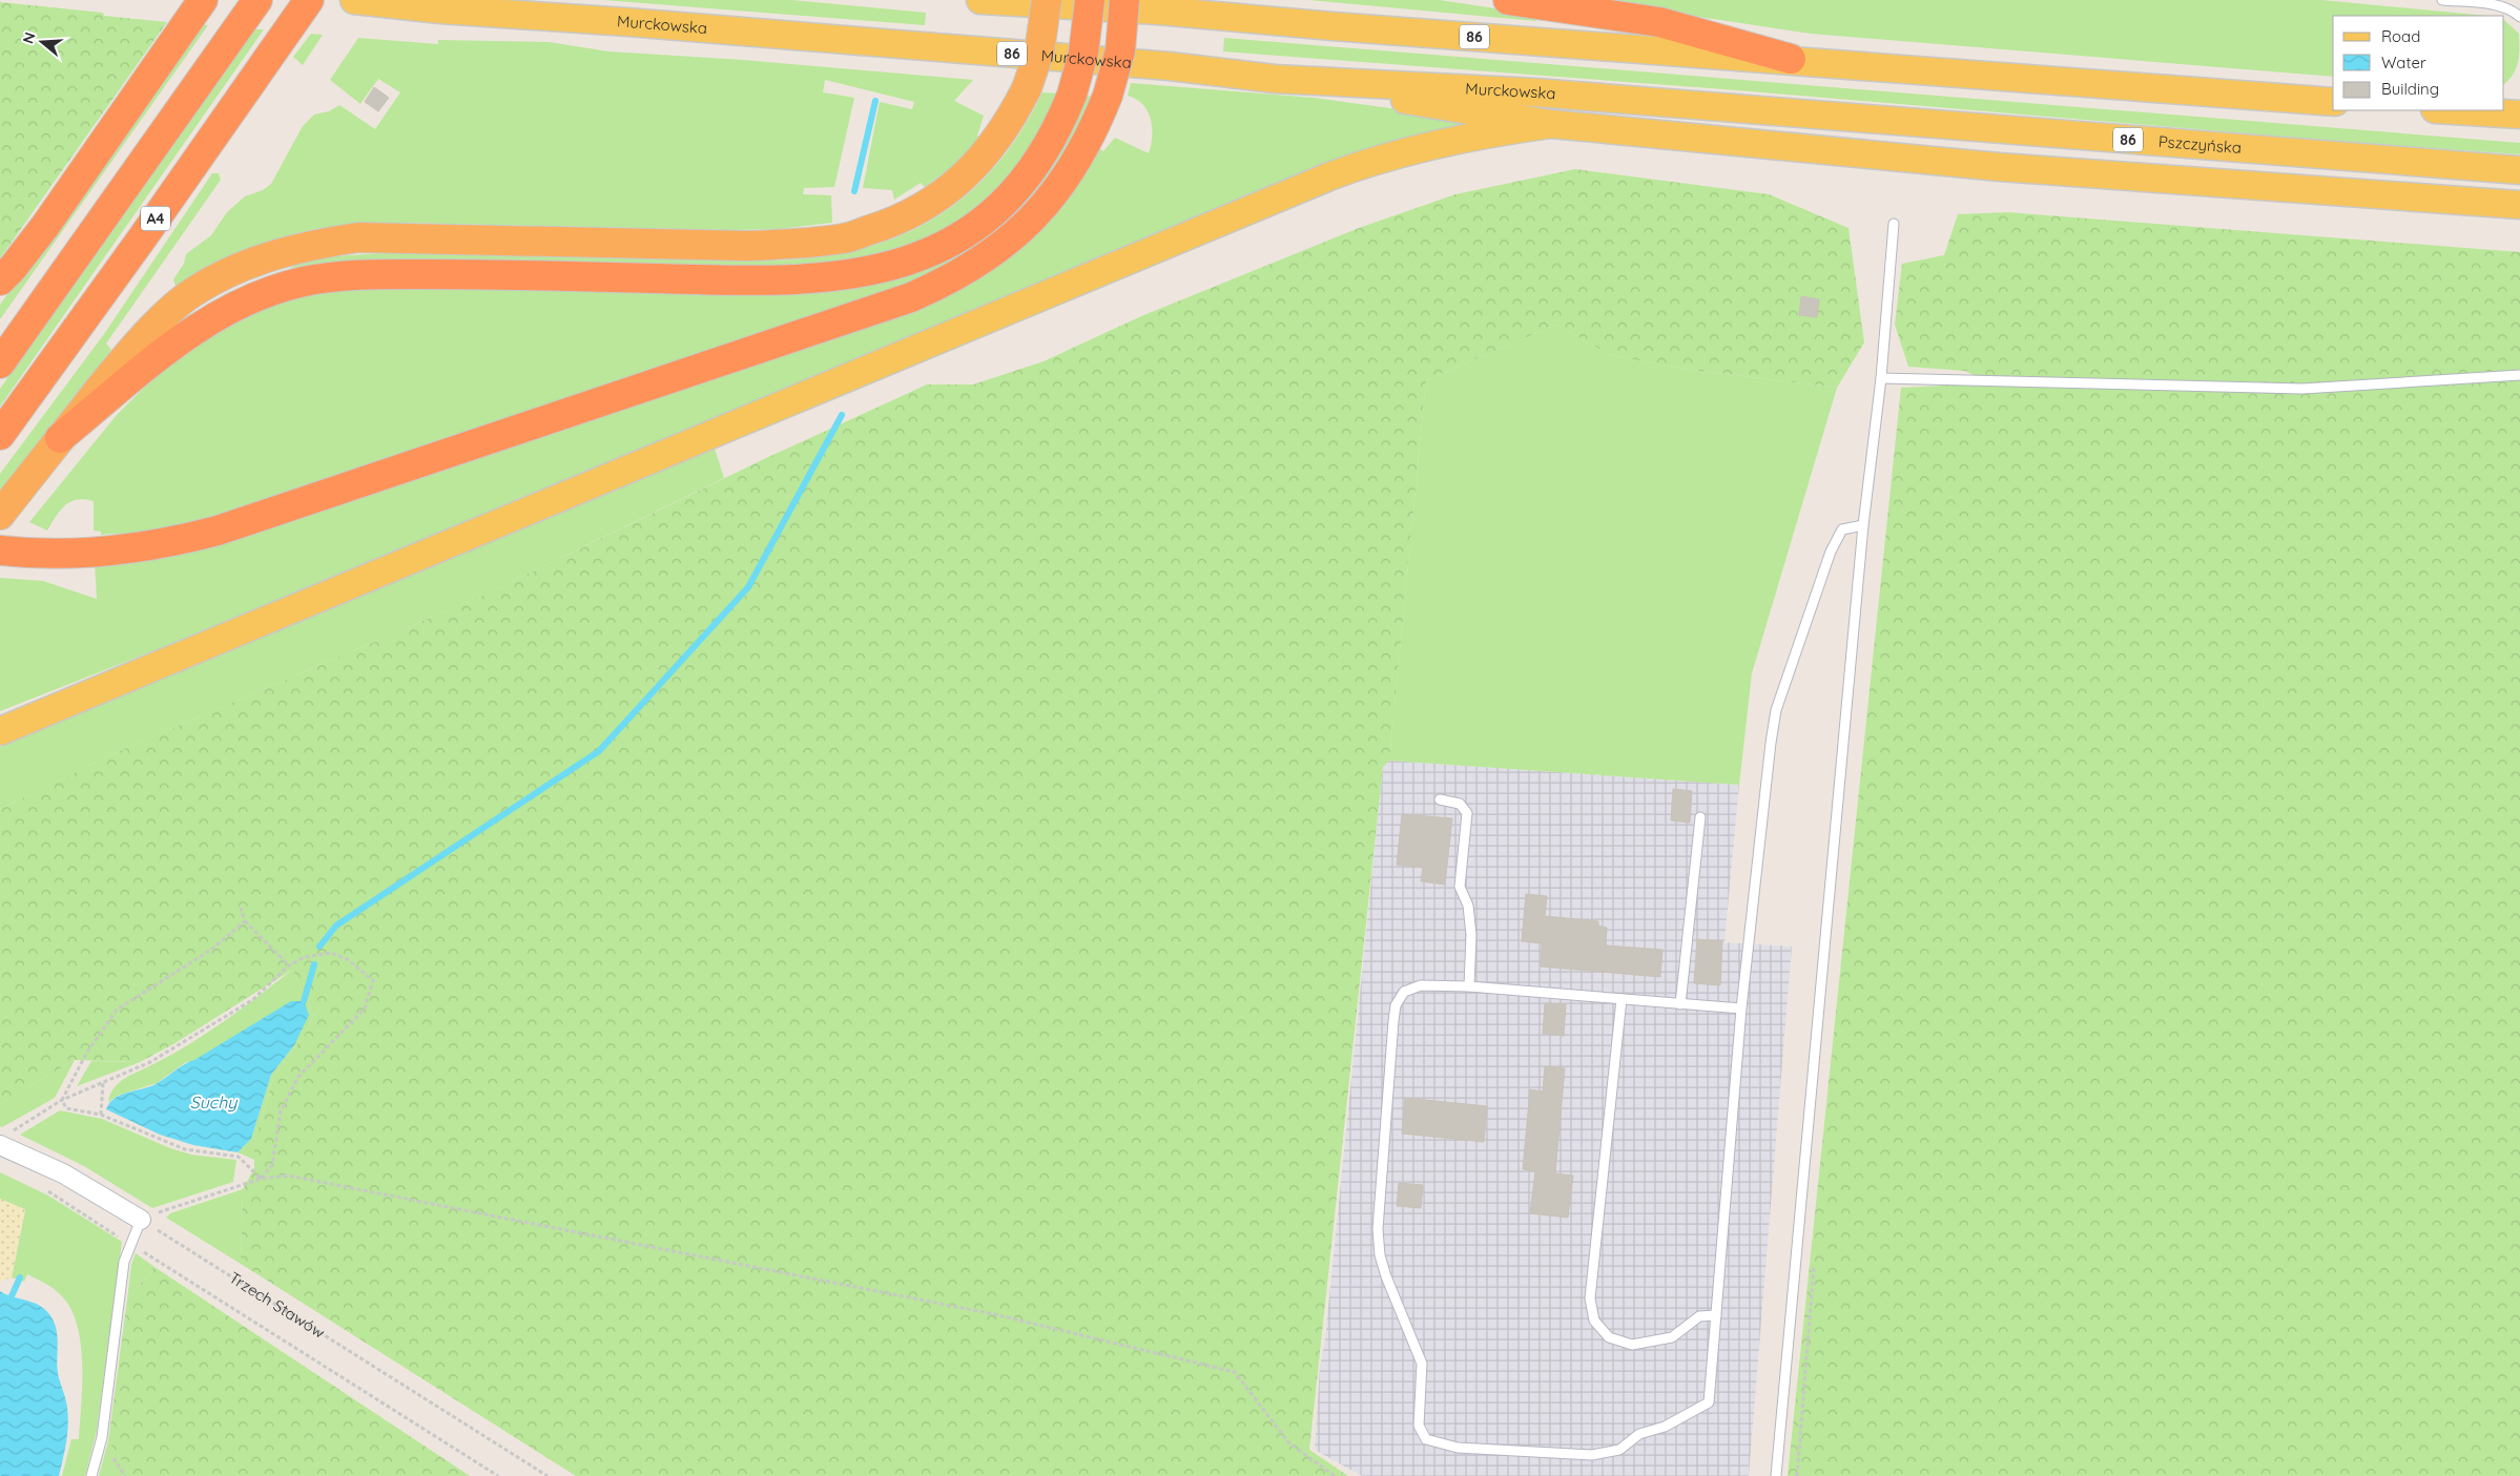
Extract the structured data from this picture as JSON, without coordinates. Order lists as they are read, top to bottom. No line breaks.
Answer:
{"streets":{"highway":["A4"],"main road":["Murckowska","86","Pszczyńska"],"path":["Trzech Stawów"]},"crossings":[["Murckowska","Pszczyńska"]],"water":["Suchy"],"legend":["Road","Water","Building"],"north":"left"}
